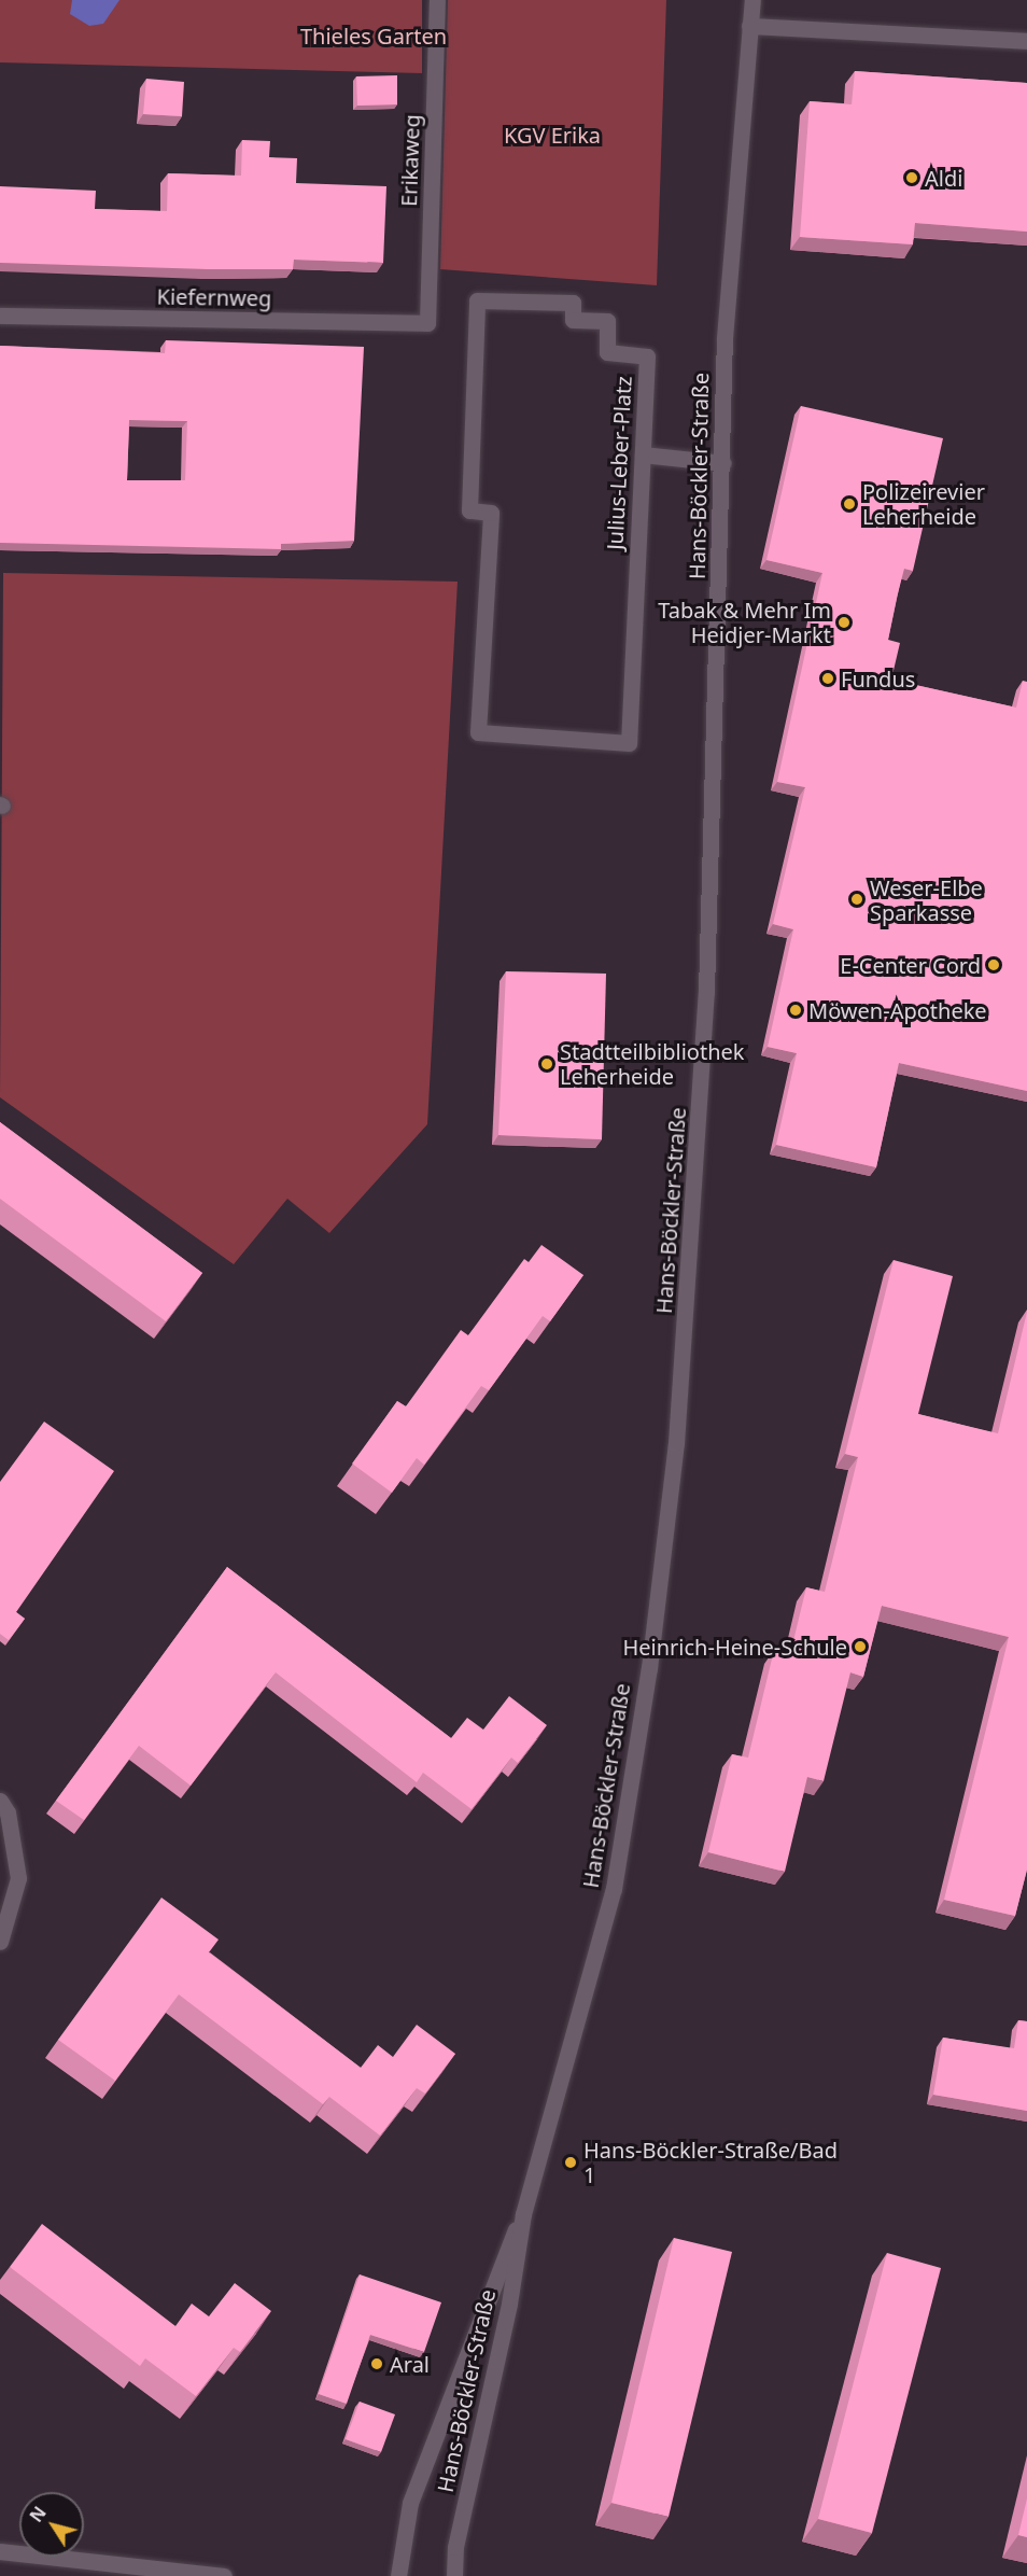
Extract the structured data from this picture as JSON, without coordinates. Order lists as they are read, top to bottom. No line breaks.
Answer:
{"streets":{"street":["Erikaweg","Kiefernweg","Julius-Leber-Platz","Hans-Böckler-Straße"]},"crossings":[["Erikaweg","Kiefernweg"]],"parks":["Thieles Garten","KGV Erika"],"places":["Aldi","Polizeirevier Leherheide","Tabak & Mehr Im Heidjer-Markt","Fundus","Weser-Elbe Sparkasse","E-Center Cord","Möwen-Apotheke","Stadtteilbibliothek Leherheide","Heinrich-Heine-Schule","Hans-Böckler-Straße/Bad 1","Aral"],"north":"top left"}
